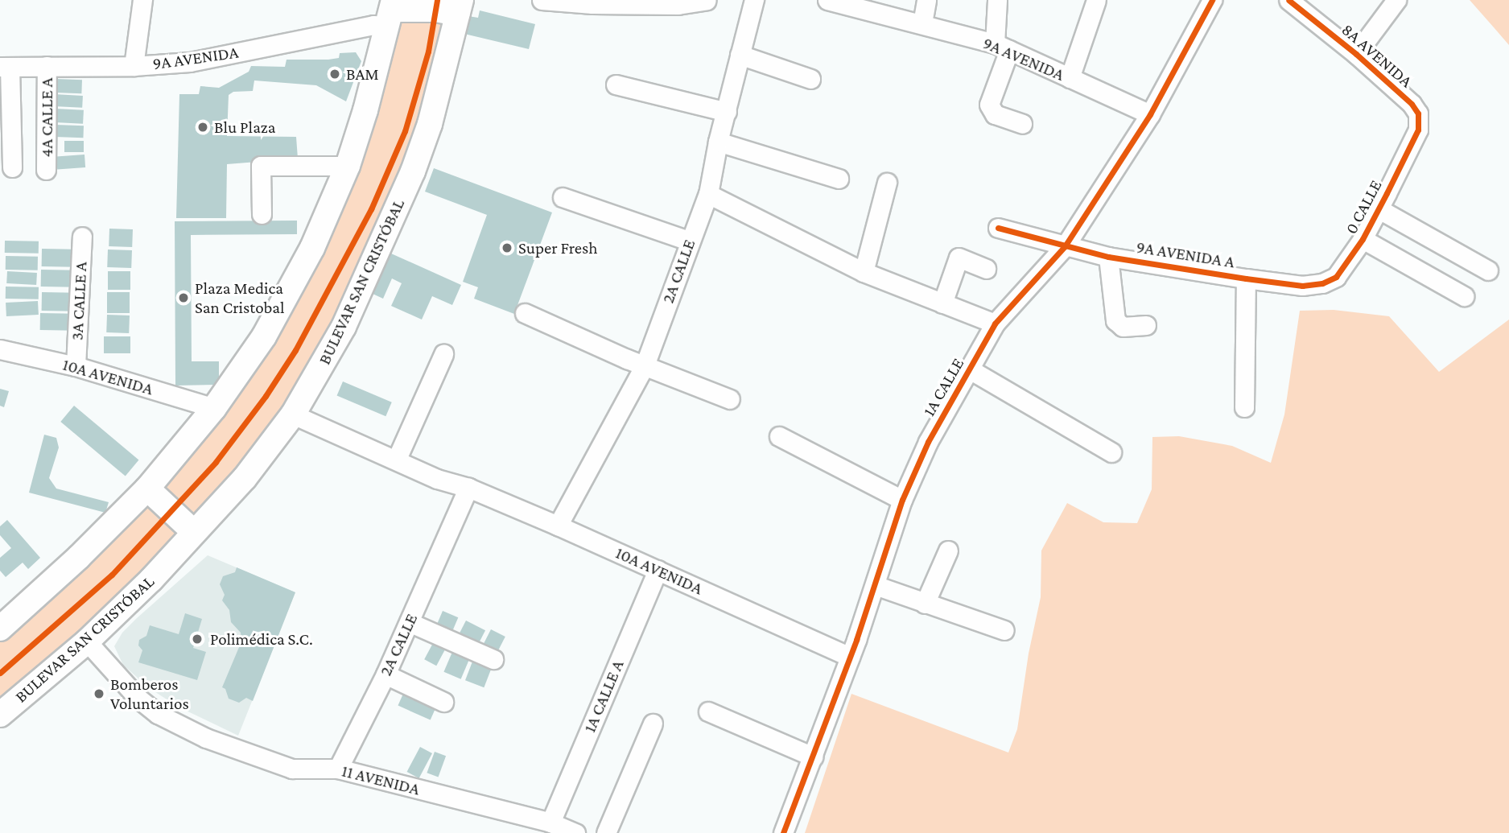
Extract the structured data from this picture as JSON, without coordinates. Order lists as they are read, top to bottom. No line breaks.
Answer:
{"streets":{"main road":["BULEVAR SAN CRISTÓBAL"],"street":["8A AVENIDA","9A AVENIDA","4A CALLE A","0 CALLE","9A AVENIDA A","2A CALLE","3A CALLE A","10A AVENIDA","1A CALLE","1A CALLE A","11 AVENIDA"]},"crossings":[["8A AVENIDA","0 CALLE"],["9A AVENIDA","4A CALLE A"],["9A AVENIDA","1A CALLE"],["0 CALLE","9A AVENIDA A"],["9A AVENIDA A","1A CALLE"],["2A CALLE","10A AVENIDA"],["2A CALLE","11 AVENIDA"],["BULEVAR SAN CRISTÓBAL","10A AVENIDA"],["BULEVAR SAN CRISTÓBAL","11 AVENIDA"],["3A CALLE A","10A AVENIDA"],["10A AVENIDA","1A CALLE"],["10A AVENIDA","1A CALLE A"],["1A CALLE A","11 AVENIDA"]],"places":["BAM","Blu Plaza","Super Fresh","Plaza Medica San Cristobal","Polimédica S.C.","Bomberos Voluntarios"]}
